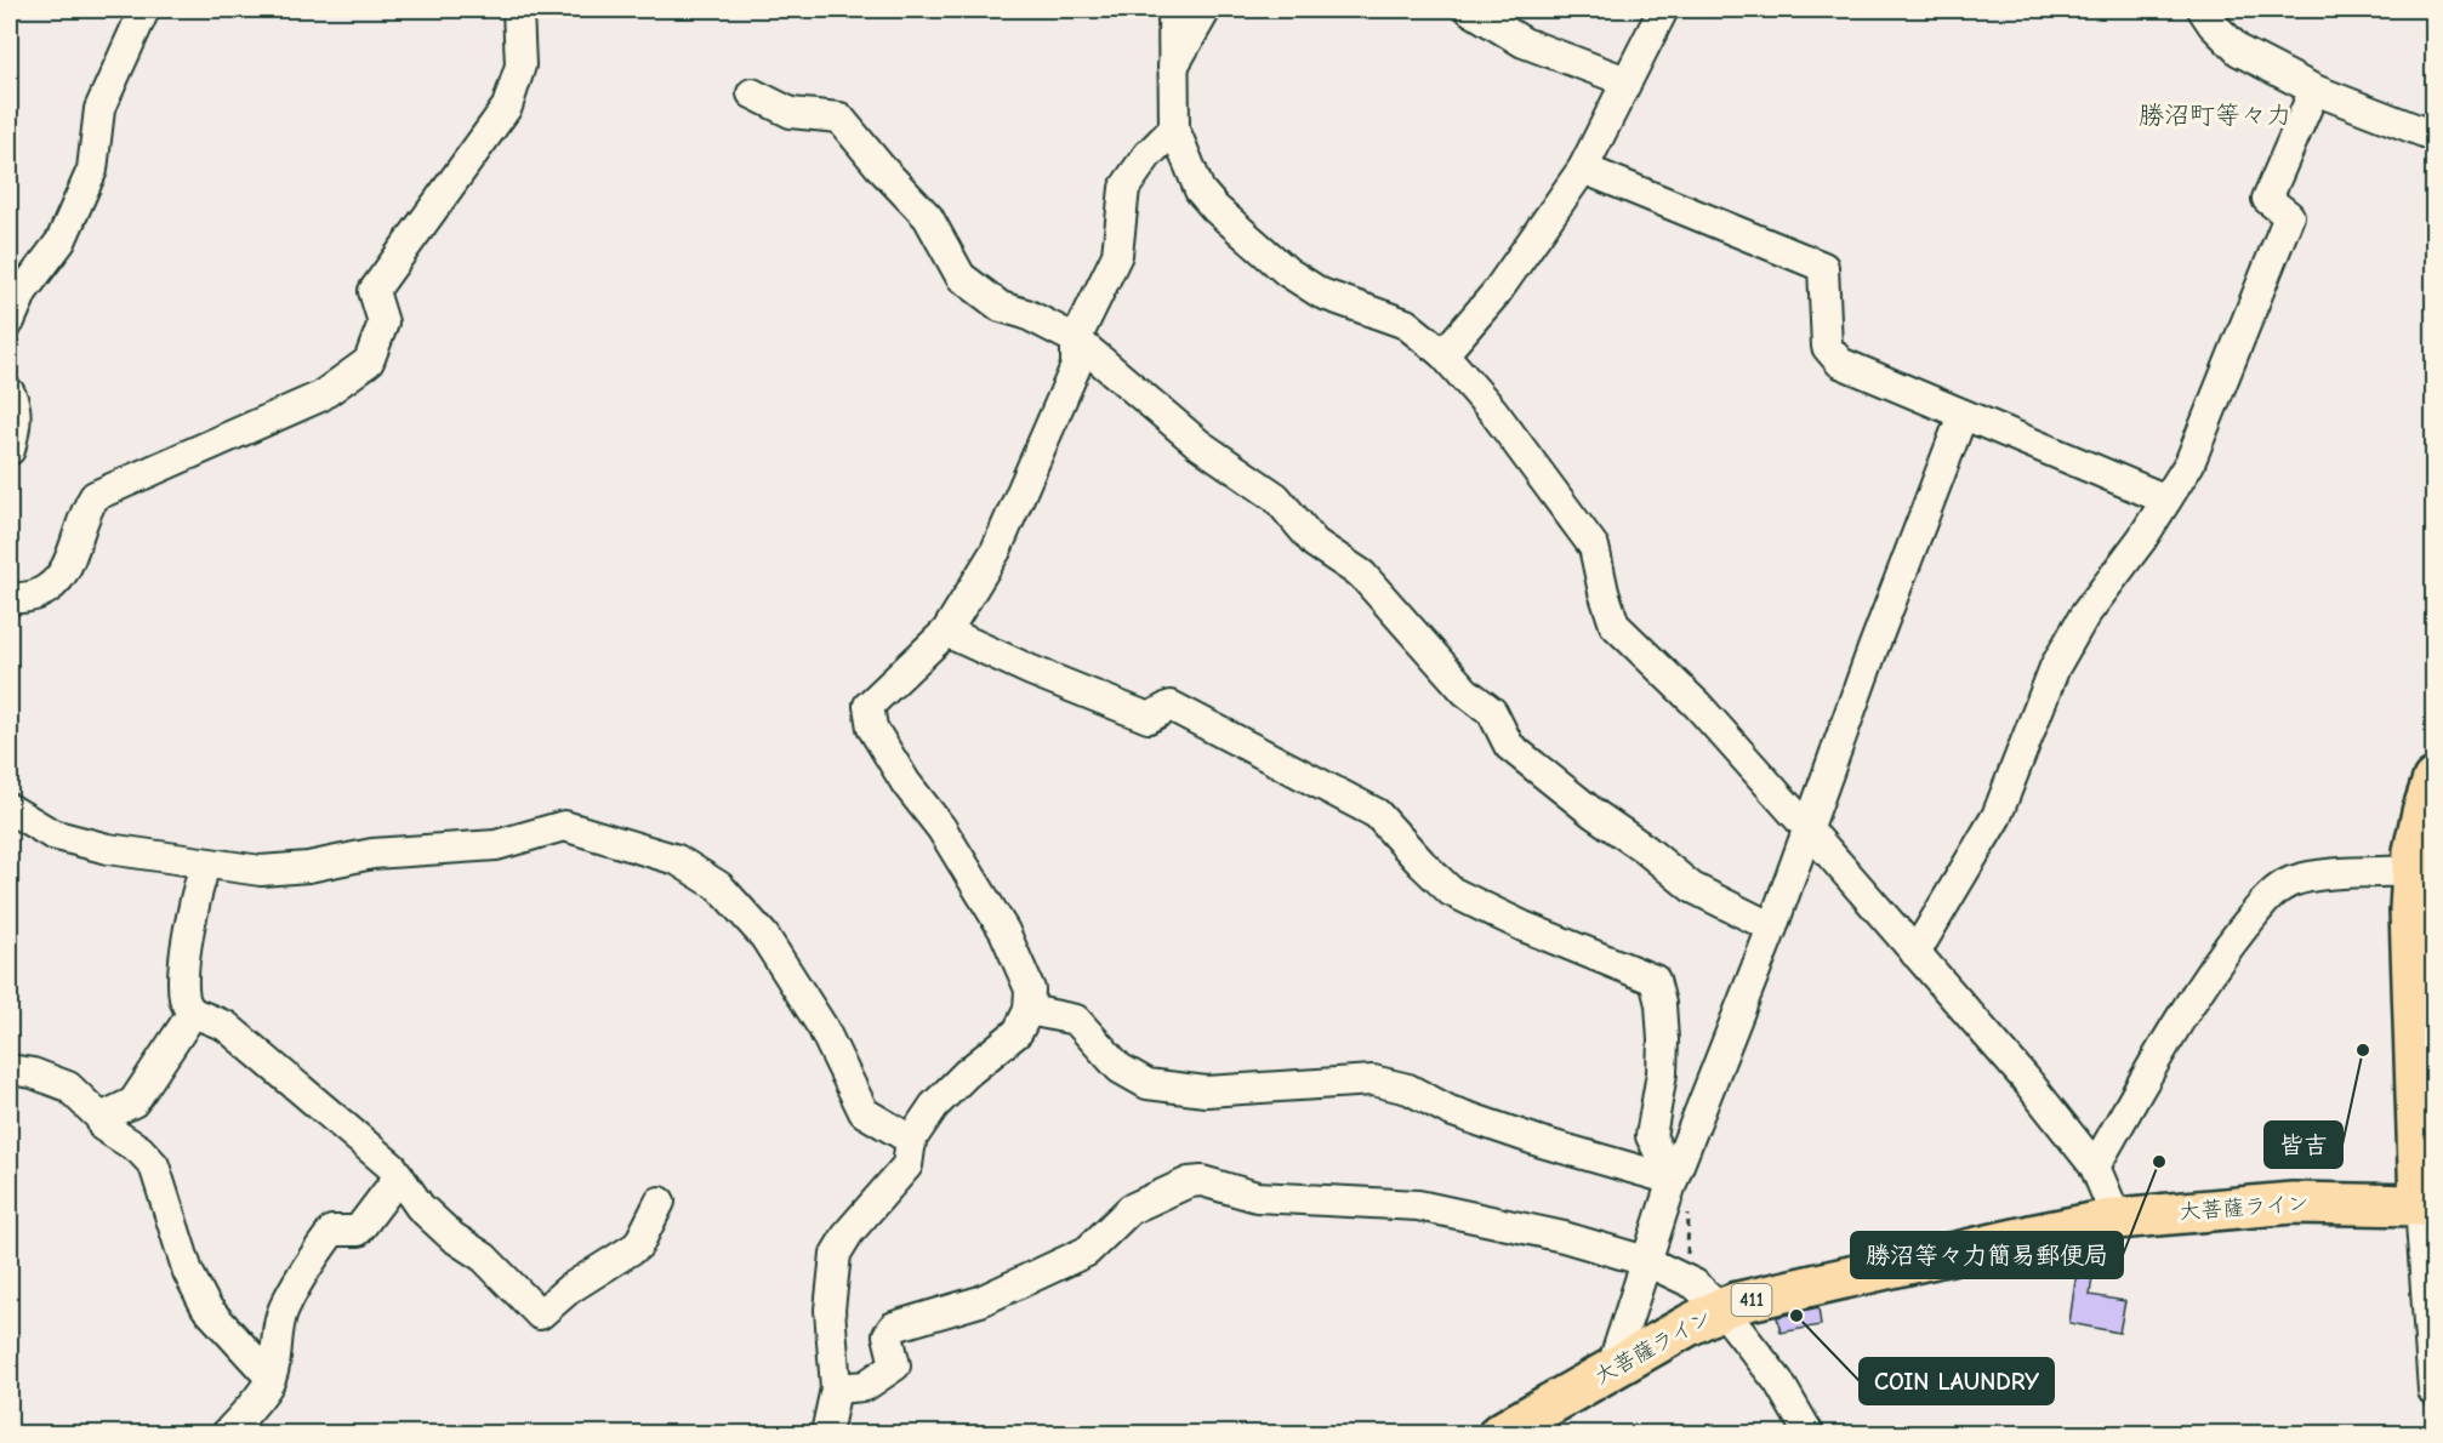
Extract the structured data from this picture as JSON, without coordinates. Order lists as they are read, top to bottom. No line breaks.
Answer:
{"streets":{"highway":["大菩薩ライン","411"]},"districts":["勝沼町等々力"],"places":["皆吉","勝沼等々力簡易郵便局","COIN LAUNDRY"]}
